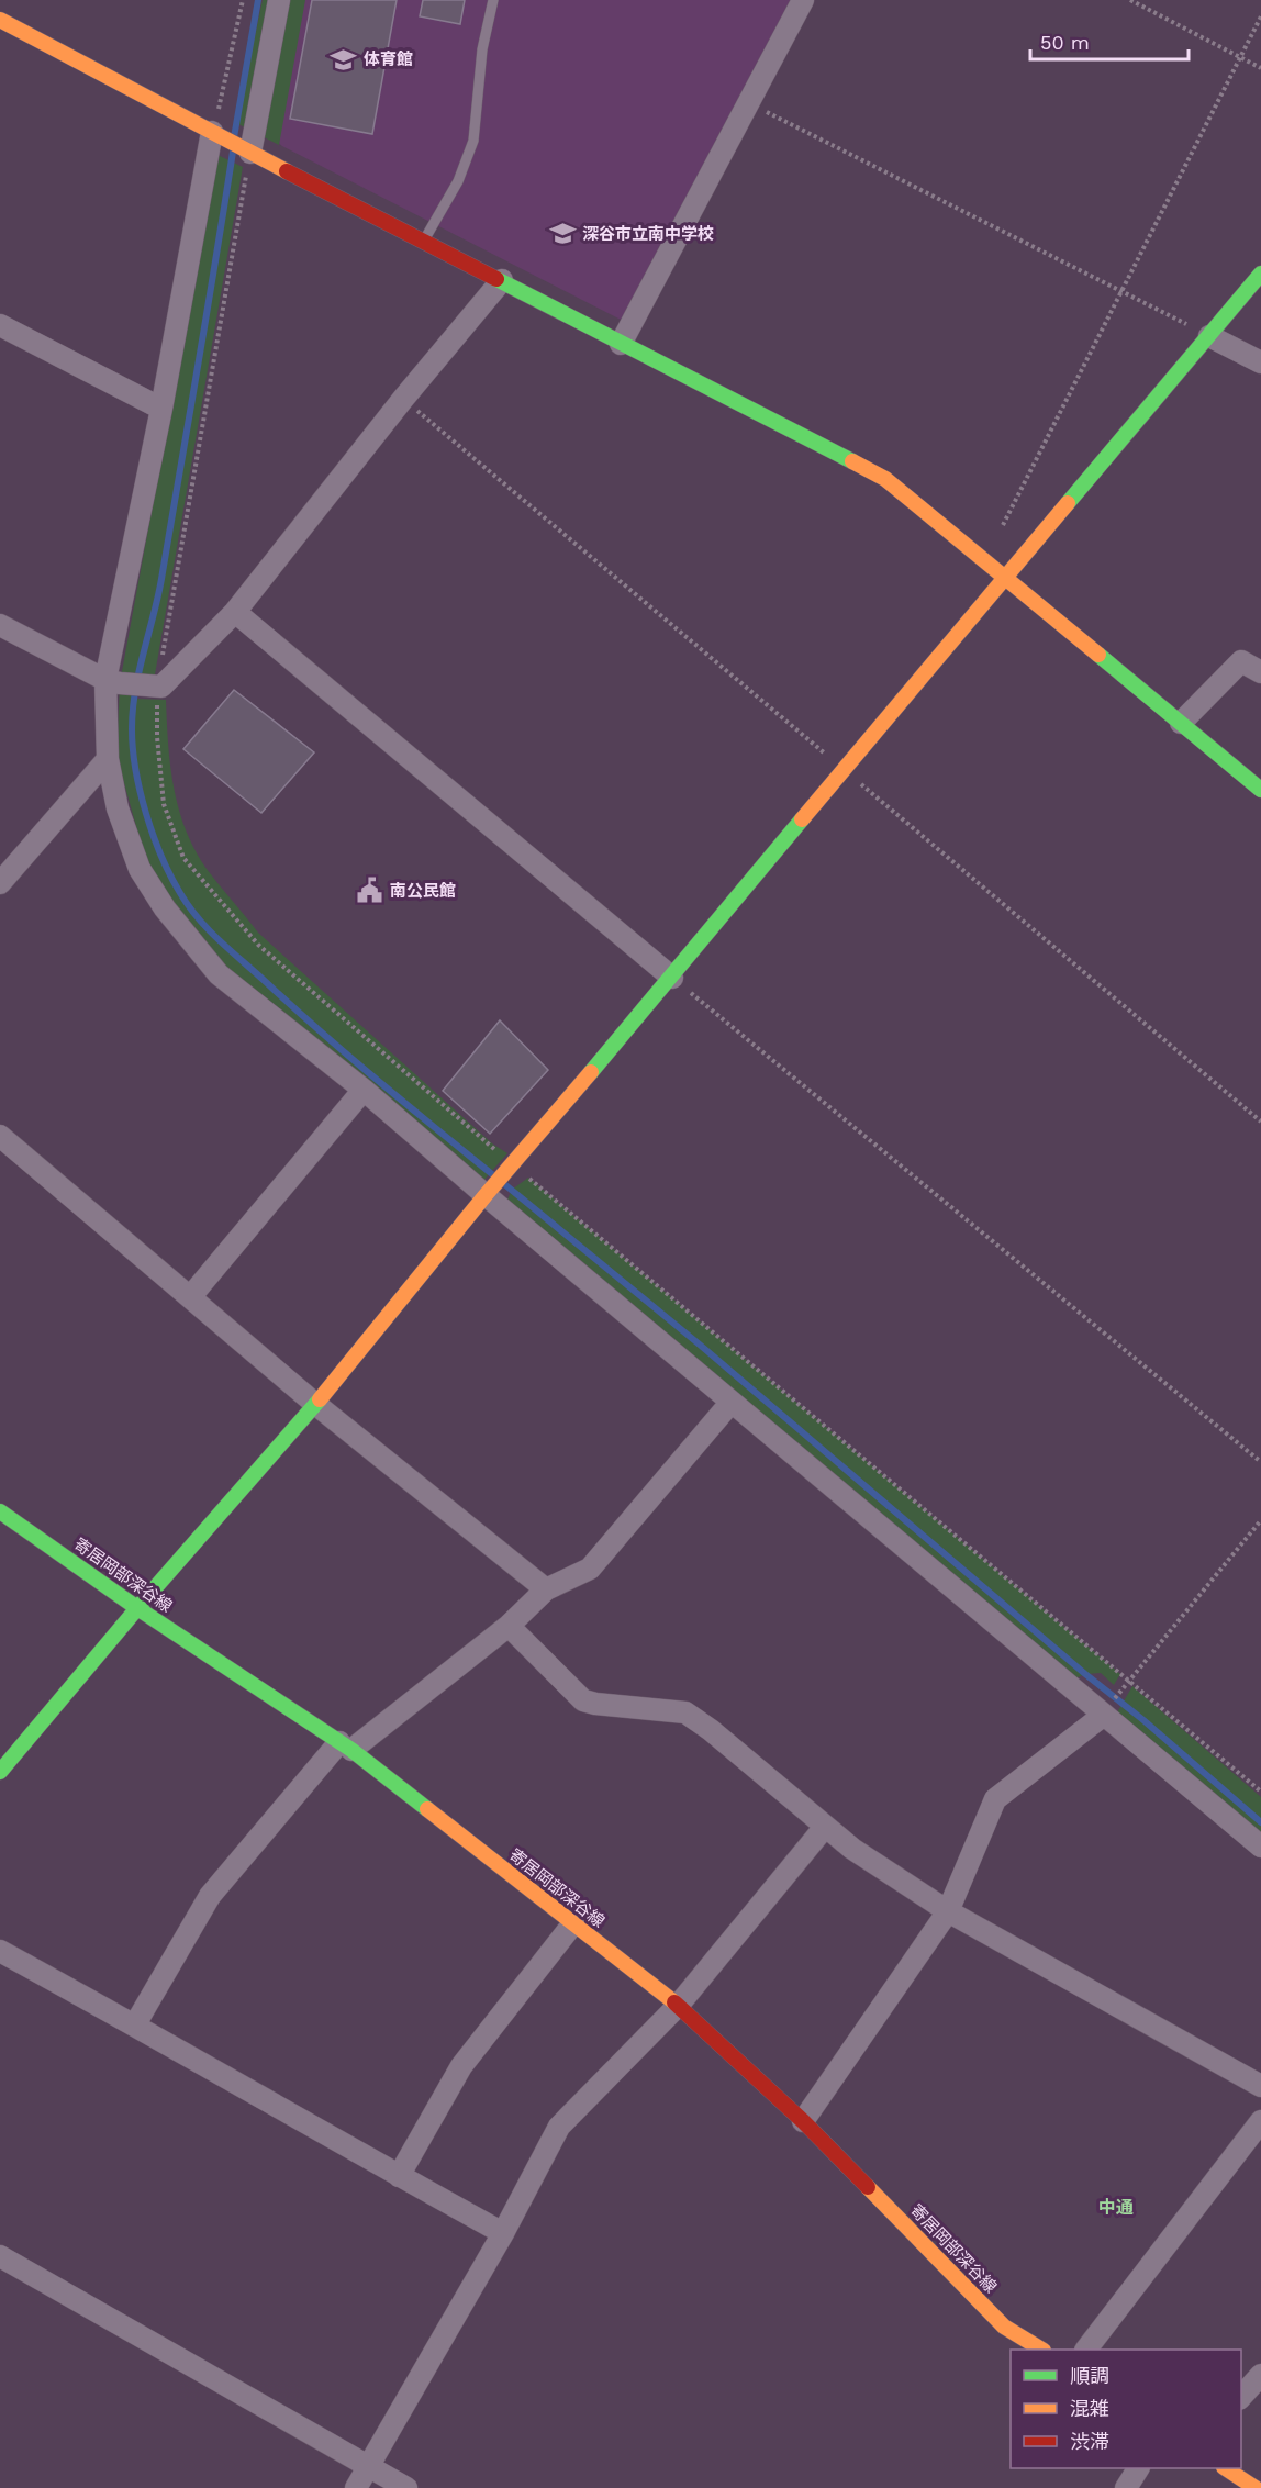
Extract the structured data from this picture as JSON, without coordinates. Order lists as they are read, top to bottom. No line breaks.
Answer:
{"streets":{"street":["寄居岡部深谷線"]},"districts":["中通"],"places":{"school or university":["体育館","深谷市立南中学校"],"public building":["南公民館"]},"legend":["順調","混雑","渋滞"],"scale_bar":"50 m"}
